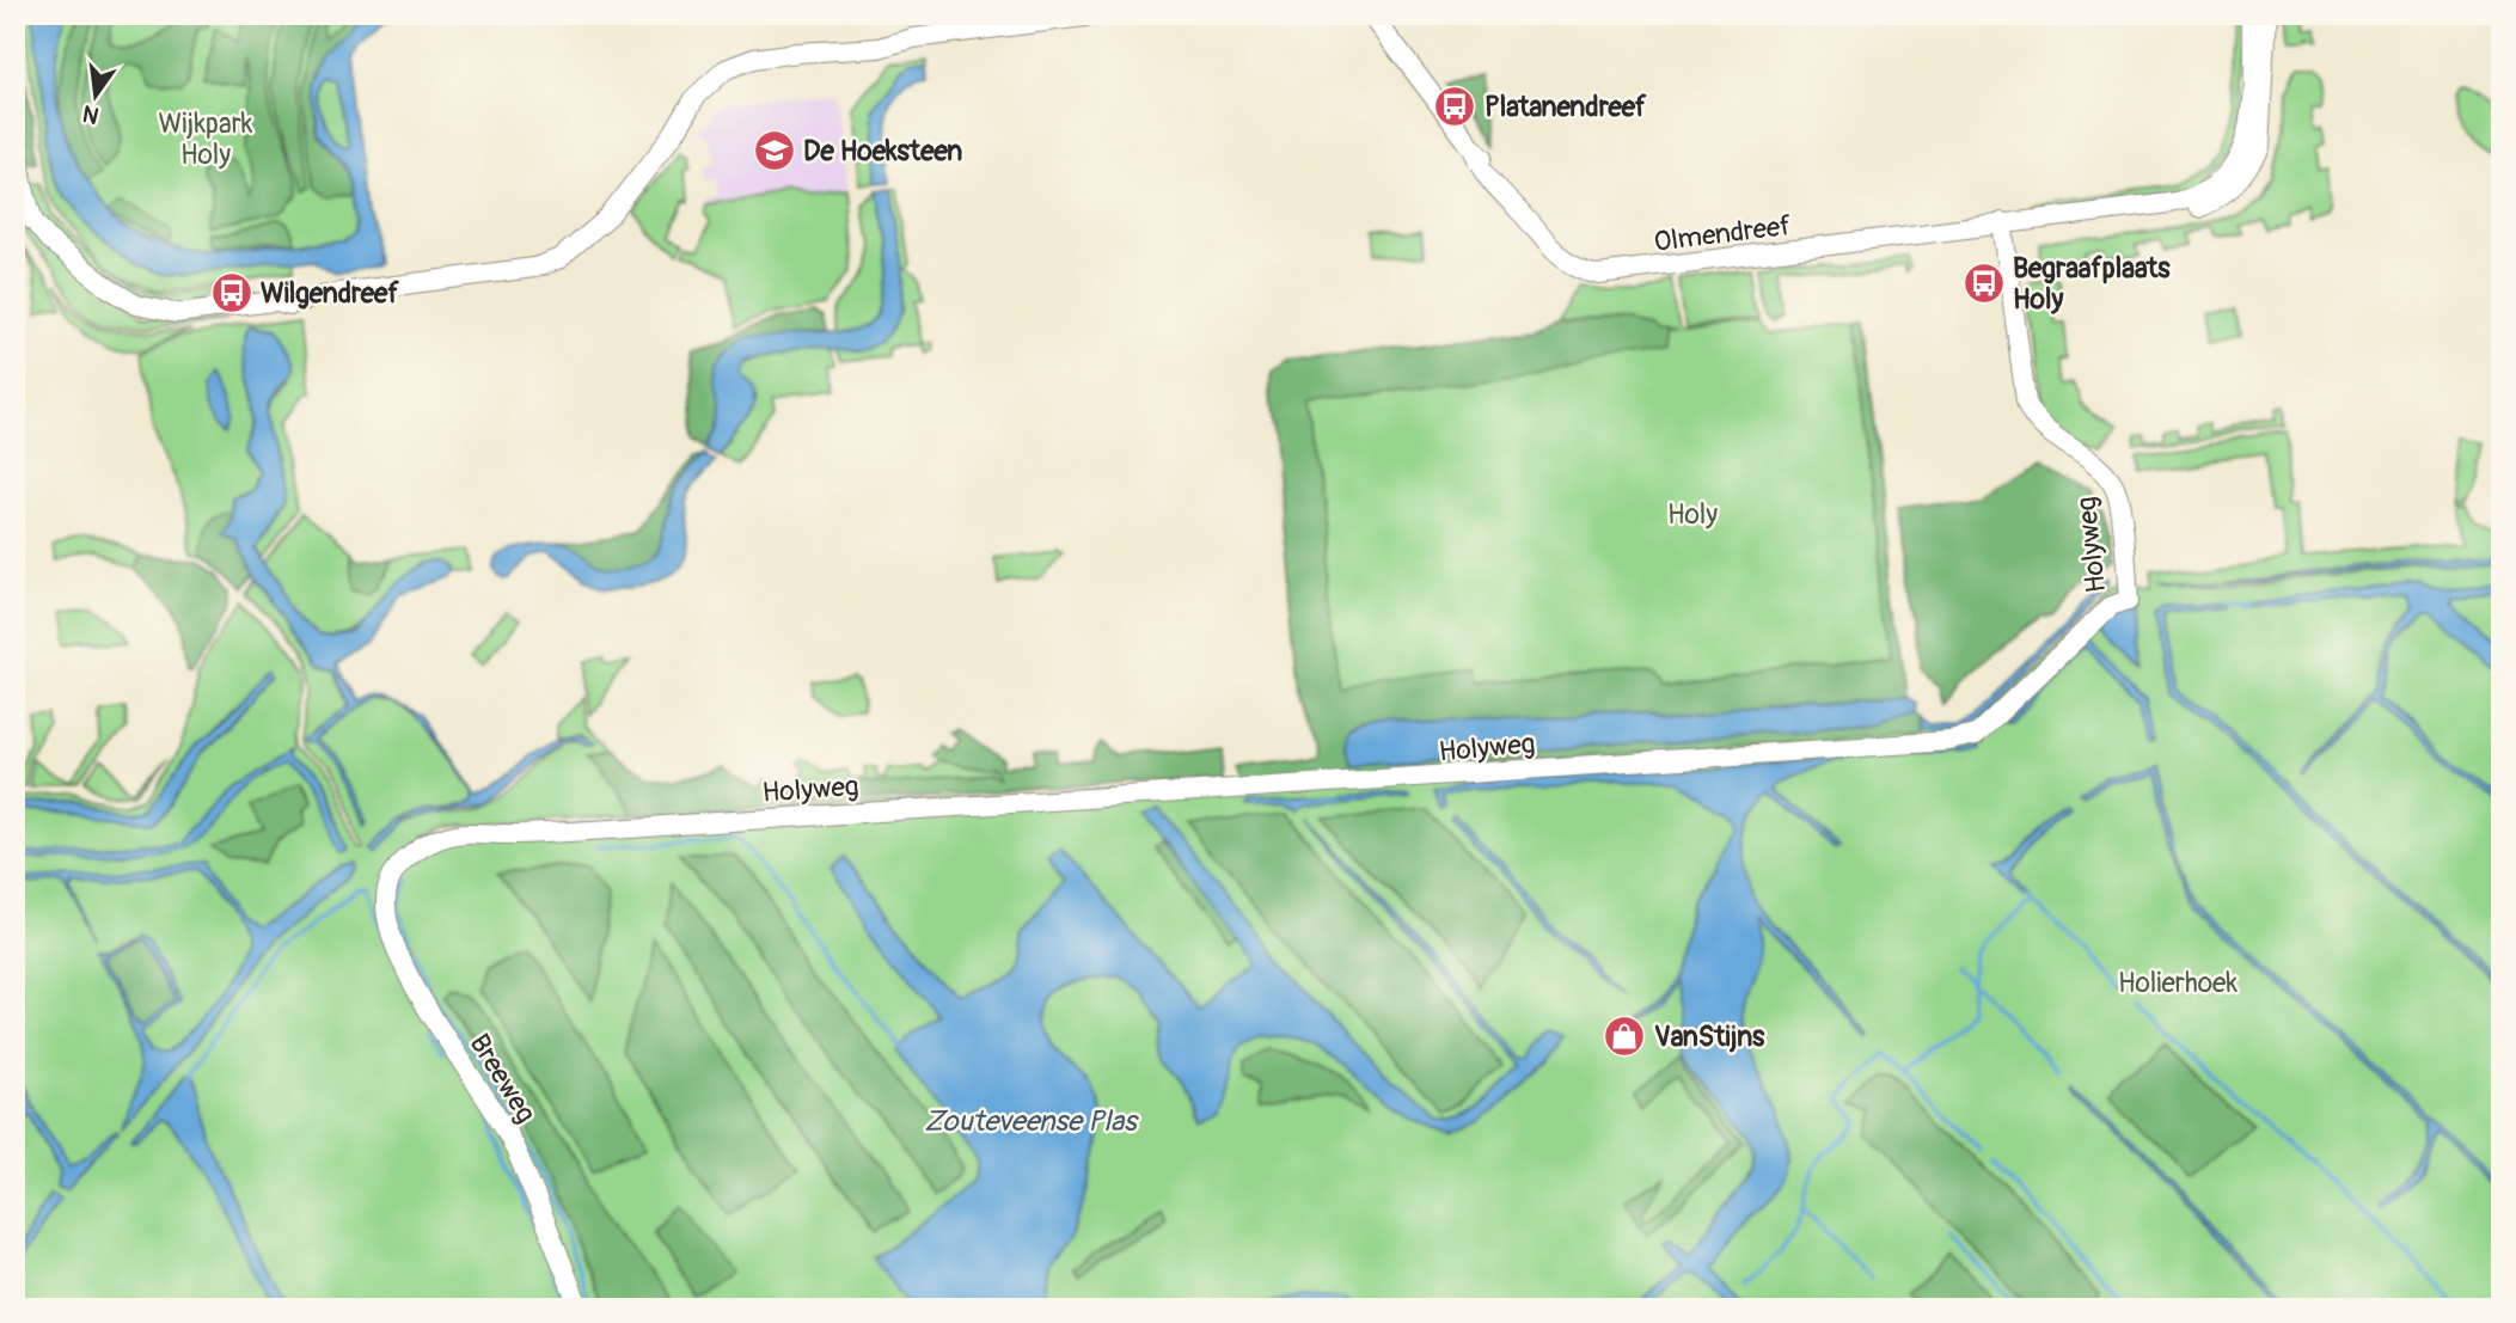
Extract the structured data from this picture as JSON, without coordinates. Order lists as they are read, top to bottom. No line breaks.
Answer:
{"streets":{"street":["Olmendreef","Holyweg","Breeweg"]},"crossings":[["Olmendreef","Holyweg"],["Holyweg","Breeweg"]],"water":["Zouteveense Plas"],"parks":["Wijkpark Holy","Holy","Holierhoek"],"places":{"bus stop":["Platanendreef","Begraafplaats Holy","Wilgendreef"],"school or university":["De Hoeksteen"],"shop":["VanStijns"]},"north":"bottom"}
